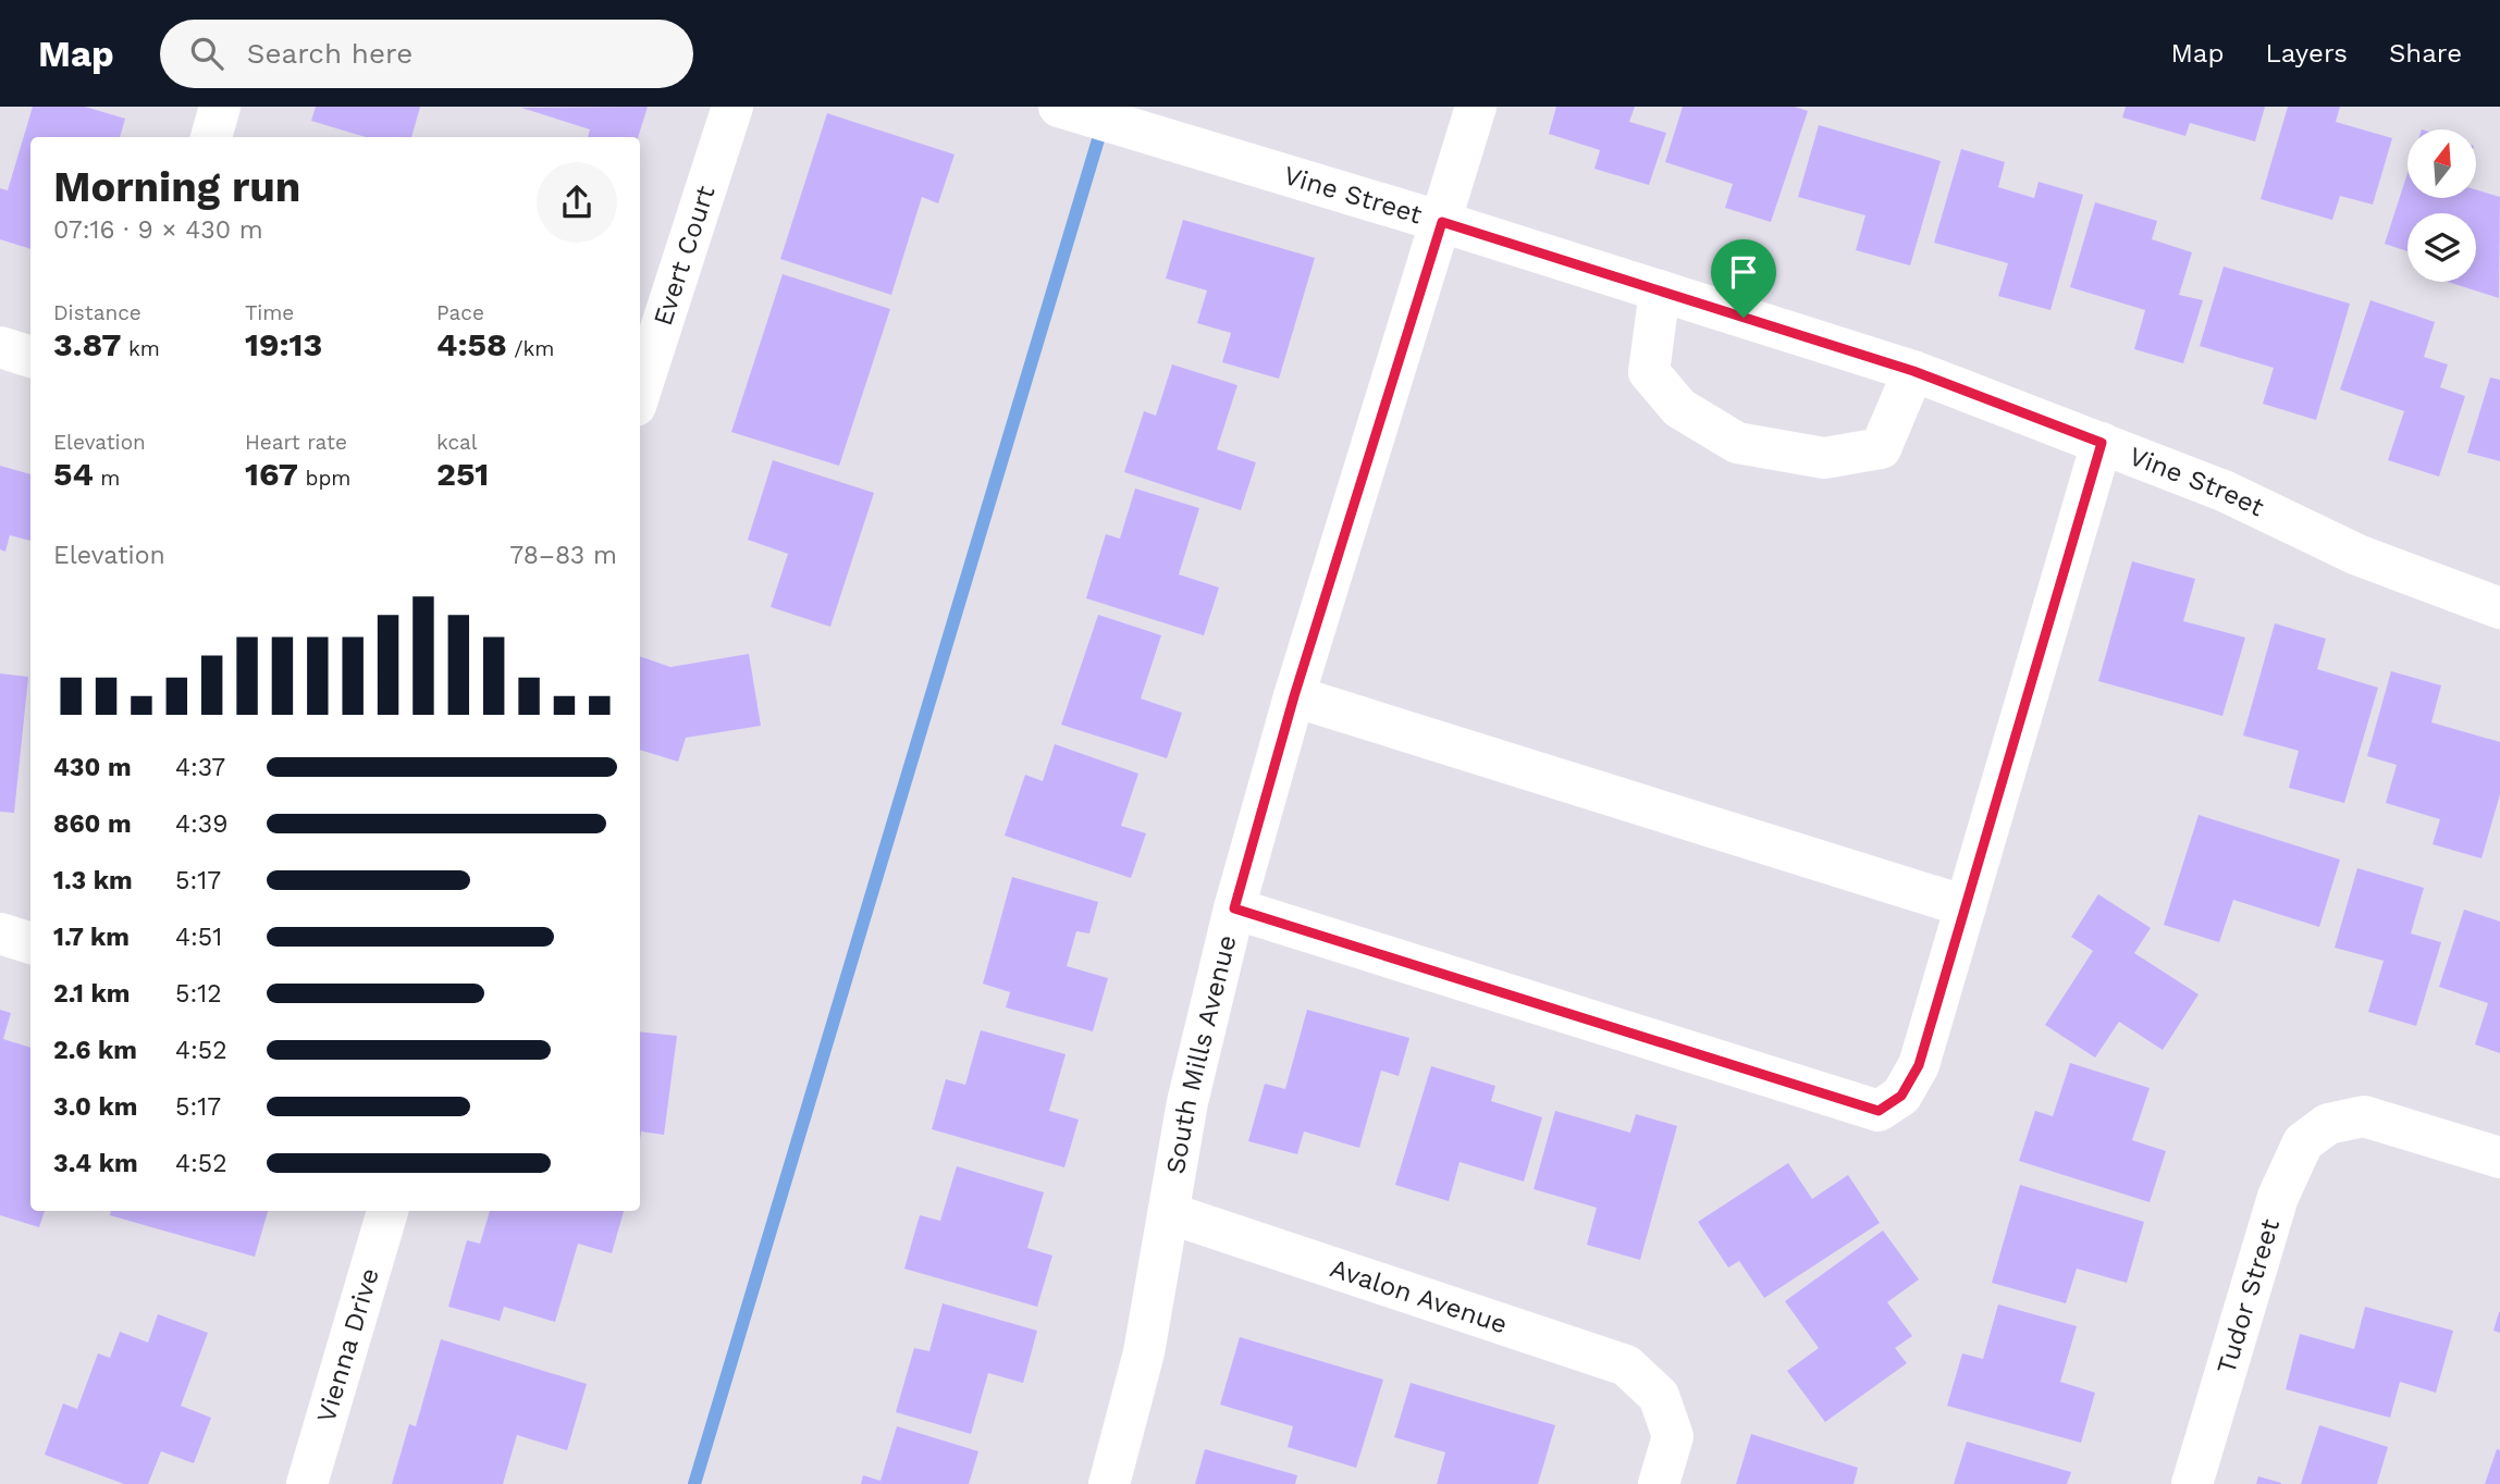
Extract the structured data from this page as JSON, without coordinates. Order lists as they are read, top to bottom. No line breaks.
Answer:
{"streets":{"street":["Vine Street","Evert Court","South Mills Avenue","Avalon Avenue","Tudor Street","Vienna Drive"]},"crossings":[["Vine Street","South Mills Avenue"],["South Mills Avenue","Avalon Avenue"]],"north":"top","page":{"header":"Map","search":"Search here","nav":["Map","Layers","Share"],"heading":["Morning run","07:16 · 9 × 430 m"],"stats":[["Distance","3.87 km"],["Time","19:13"],["Pace","4:58 /km"],["Elevation","54 m"],["Heart rate","167 bpm"],["kcal","251"]],"chart":["Elevation","78–83 m"],"list":[{"name":"430 m","note":"4:37"},{"name":"860 m","note":"4:39"},{"name":"1.3 km","note":"5:17"},{"name":"1.7 km","note":"4:51"},{"name":"2.1 km","note":"5:12"},{"name":"2.6 km","note":"4:52"},{"name":"3.0 km","note":"5:17"},{"name":"3.4 km","note":"4:52"}]}}
